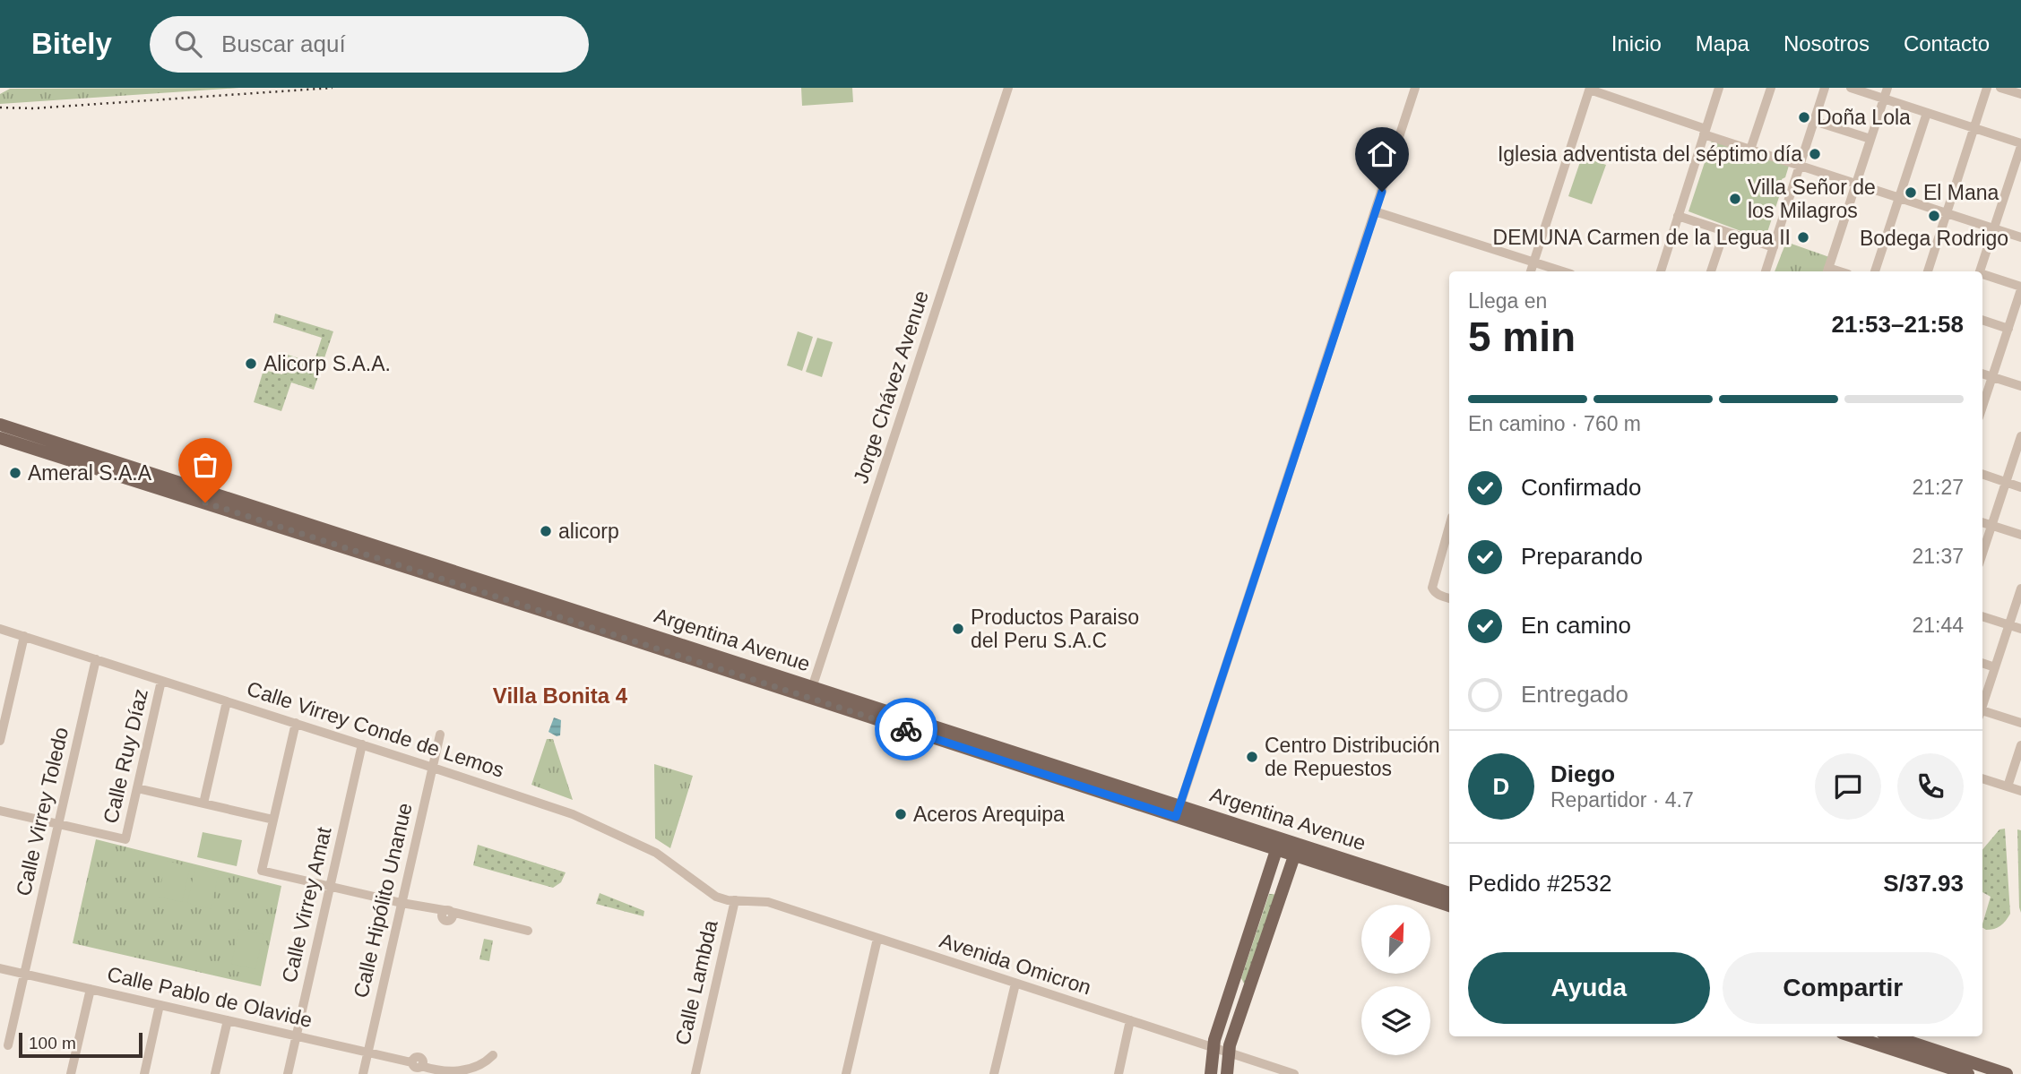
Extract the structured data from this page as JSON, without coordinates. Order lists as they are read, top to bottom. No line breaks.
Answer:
{"streets":{"main road":["Argentina Avenue"],"street":["Jorge Chávez Avenue","Calle Virrey Conde de Lemos","Calle Ruy Díaz","Calle Virrey Toledo","Calle Hipólito Unanue","Calle Virrey Amat","Avenida Omicron","Calle Lambda","Calle Pablo de Olavide"]},"crossings":[["Jorge Chávez Avenue","Argentina Avenue"],["Calle Virrey Conde de Lemos","Calle Ruy Díaz"],["Calle Virrey Conde de Lemos","Calle Virrey Toledo"],["Calle Virrey Conde de Lemos","Calle Hipólito Unanue"],["Calle Virrey Conde de Lemos","Calle Virrey Amat"],["Calle Virrey Conde de Lemos","Avenida Omicron"],["Calle Ruy Díaz","Calle Virrey Toledo"],["Calle Virrey Toledo","Calle Pablo de Olavide"],["Calle Hipólito Unanue","Calle Pablo de Olavide"],["Calle Virrey Amat","Calle Pablo de Olavide"],["Avenida Omicron","Calle Lambda"]],"districts":["Villa Bonita 4"],"places":["Doña Lola","Iglesia adventista del séptimo día","El Mana","Villa Señor de los Milagros","Bodega Rodrigo","DEMUNA Carmen de la Legua II","Alicorp S.A.A.","Ameral S.A.A","alicorp","Productos Paraiso del Peru S.A.C","Centro Distribución de Repuestos","Aceros Arequipa"],"scale_bar":"100 m","north":"top right","page":{"header":"Bitely","search":"Buscar aquí","nav":["Inicio","Mapa","Nosotros","Contacto"],"heading":["5 min","Llega en","21:53–21:58"],"panel":["Diego","Repartidor · 4.7","Pedido #2532","S/37.93"],"bar":"En camino · 760 m","list":[["Confirmado","21:27"],["Preparando","21:37"],["En camino","21:44"],"Entregado"],"round":"D","buttons":["Ayuda","Compartir"],"scale":"100 m"}}
